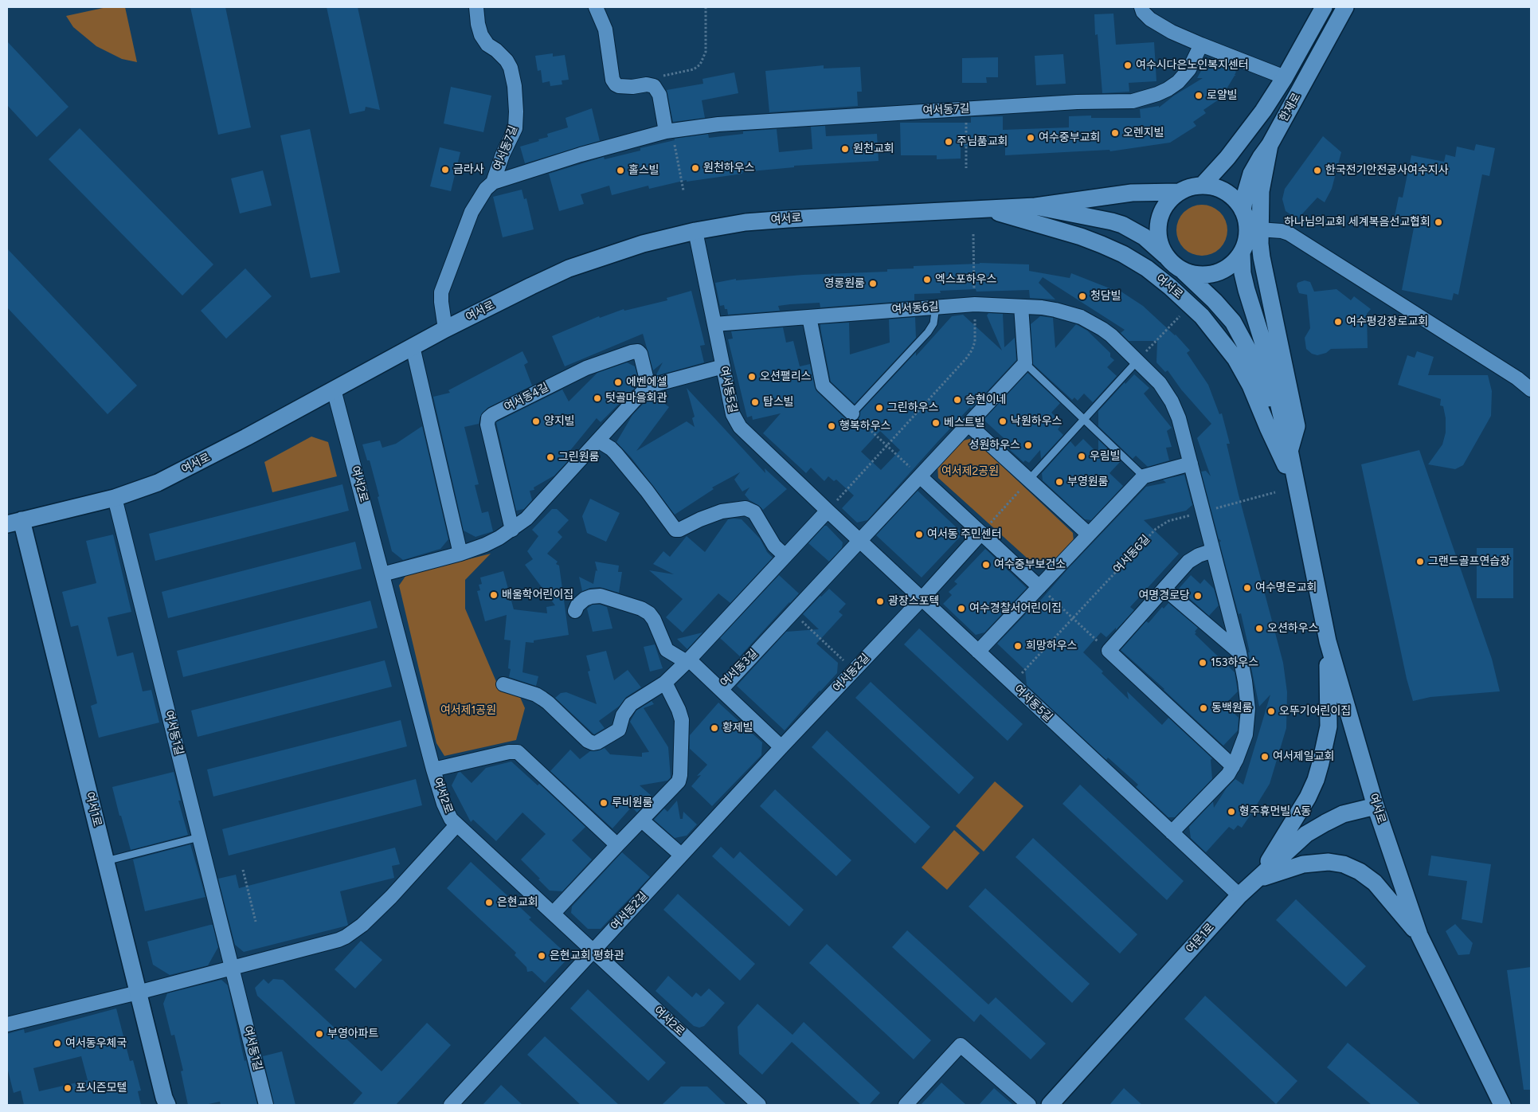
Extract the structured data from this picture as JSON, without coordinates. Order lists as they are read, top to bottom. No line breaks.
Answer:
{"streets":{"street":["한재로","여서동7길","여서로","여서동6길","여서동5길","여서동4길","여서2로","여서동3길","여서동2길","여서동1길","여서1로","여문1로"]},"crossings":[["한재로","여서로"],["여서동7길","여서로"],["여서로","여서동5길"],["여서로","여서2로"],["여서로","여서동1길"],["여서로","여서1로"],["여서로","여문1로"],["여서동6길","여서동5길"],["여서동5길","여서동3길"],["여서동5길","여서동2길"],["여서동5길","여문1로"],["여서2로","여서동2길"]],"parks":["여서제2공원","여서제1공원"],"places":["여수시다은노인복지센터","로얄빌","오렌지빌","여수중부교회","주님품교회","원천교회","원천하우스","금라사","홀스빌","한국전기안전공사여수지사","하나님의교회 세계복음선교협회","엑스포하우스","영롱원룸","청담빌","여수평강장로교회","오션팰리스","에벤에셀","텃골마을회관","승현이네","탑스빌","그린하우스","양지빌","낙원하우스","베스트빌","행복하우스","성원하우스","우림빌","그린원룸","부영원룸","여서동 주민센터","그랜드골프연습장","여수중부보건소","여수명은교회","배울학어린이집","여명경로당","광장스포텍","여수경찰서어린이집","오션하우스","희망하우스","153하우스","동백원룸","오뚜기어린이집","황제빌","여서제일교회","루비원룸","형주휴먼빌 A동","은현교회","은현교회 평화관","부영아파트","여서동우체국","포시즌모텔"]}
